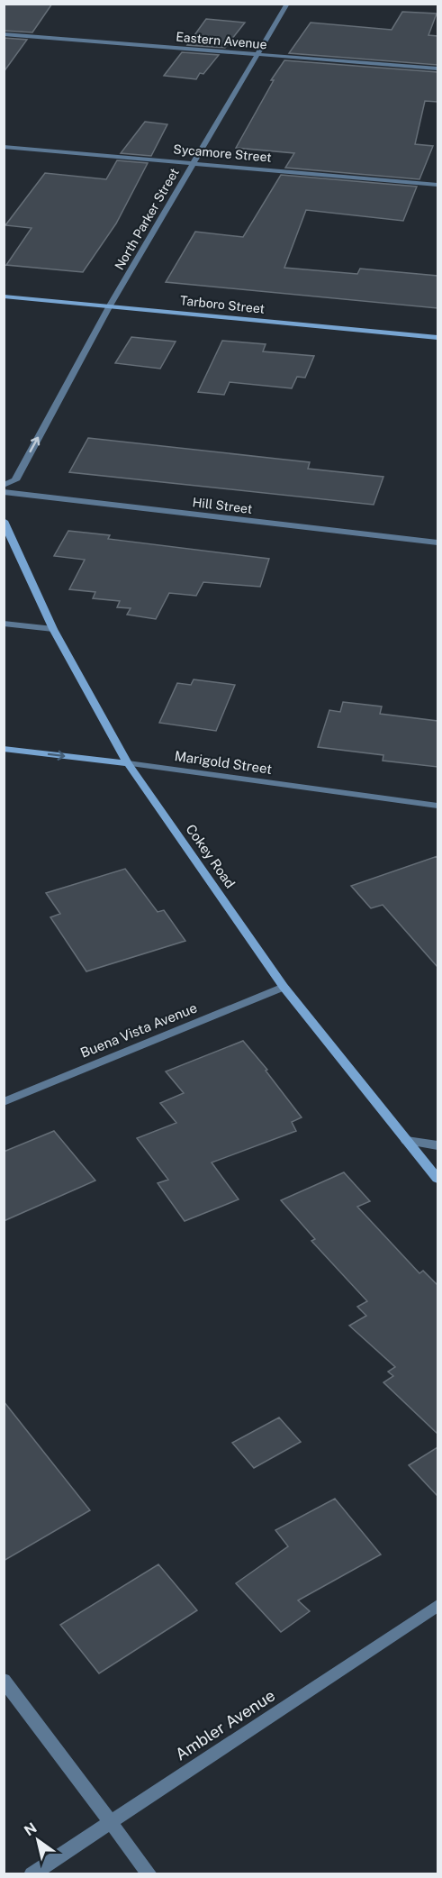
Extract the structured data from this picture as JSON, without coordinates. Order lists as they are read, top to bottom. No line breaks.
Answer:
{"streets":{"street":["Eastern Avenue","Sycamore Street","North Parker Street","Tarboro Street","Hill Street","Marigold Street","Cokey Road","Buena Vista Avenue","Ambler Avenue"]},"crossings":[["Eastern Avenue","North Parker Street"],["Sycamore Street","North Parker Street"],["North Parker Street","Tarboro Street"],["Marigold Street","Cokey Road"],["Cokey Road","Buena Vista Avenue"]],"one_way":["North Parker Street"],"north":"top left"}
